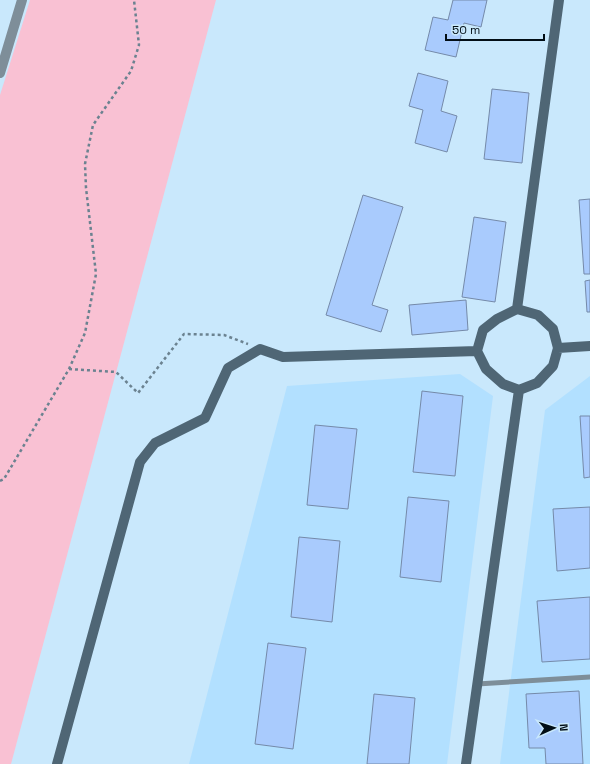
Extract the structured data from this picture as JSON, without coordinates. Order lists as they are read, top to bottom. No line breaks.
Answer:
{"scale_bar":"50 m","north":"right"}
